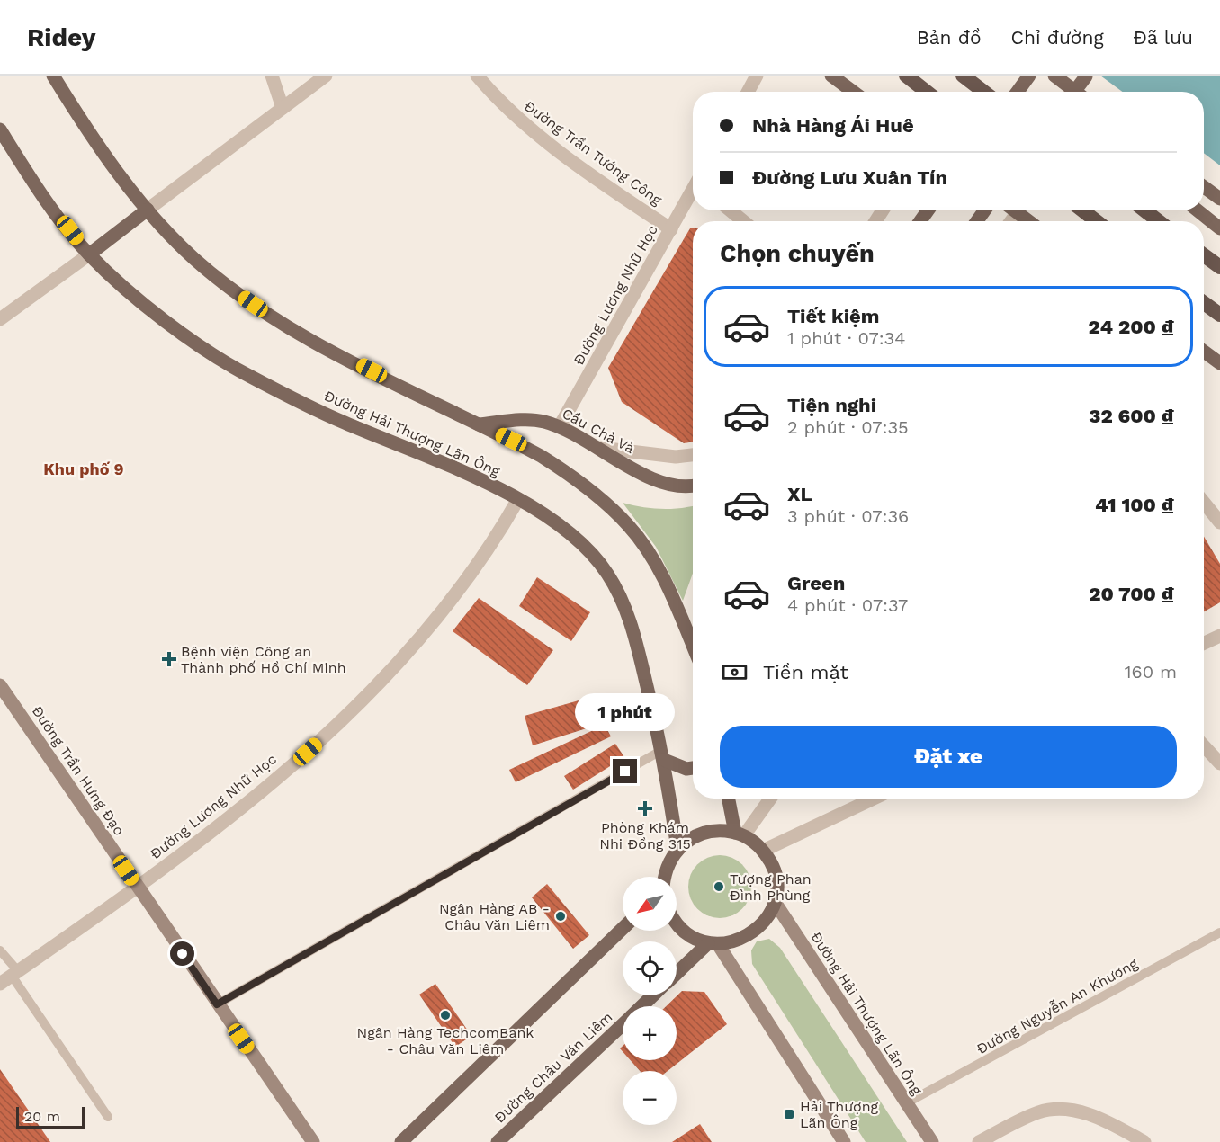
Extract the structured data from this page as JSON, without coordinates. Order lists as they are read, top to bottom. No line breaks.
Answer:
{"streets":{"main road":["Cầu Chà Và","Đường Hải Thượng Lãn Ông","Đường Trần Hưng Đạo","Đường Châu Văn Liêm"],"street":["Đường Trần Tướng Công","Đường Lương Nhữ Học"],"lane":["Đường Nguyễn An Khương"]},"crossings":[["Đường Trần Tướng Công","Đường Lương Nhữ Học"],["Đường Lương Nhữ Học","Cầu Chà Và"],["Đường Lương Nhữ Học","Đường Hải Thượng Lãn Ông"],["Đường Lương Nhữ Học","Đường Trần Hưng Đạo"],["Đường Hải Thượng Lãn Ông","Đường Nguyễn An Khương"]],"districts":["Khu phố 9"],"places":{"health":["Bệnh viện Công an Thành phố Hồ Chí Minh","Phòng Khám Nhi Đồng 315"],"other":["Tượng Phan Đình Phùng","Ngân Hàng AB - Châu Văn Liêm","Ngân Hàng TechcomBank - Châu Văn Liêm"],"transit":["Hải Thượng Lãn Ông"]},"scale_bar":"20 m","north":"bottom left","page":{"header":"Ridey","nav":["Bản đồ","Chỉ đường","Đã lưu"],"banner":["Nhà Hàng Ái Huê","Đường Lưu Xuân Tín"],"heading":"Chọn chuyến","list":[{"name":"Tiết kiệm","note":"1 phút · 07:34","value":"24 200 ₫"},{"name":"Tiện nghi","note":"2 phút · 07:35","value":"32 600 ₫"},{"name":"XL","note":"3 phút · 07:36","value":"41 100 ₫"},{"name":"Green","note":"4 phút · 07:37","value":"20 700 ₫"}],"pay":["Tiền mặt","160 m"],"bubble":"1 phút","buttons":"Đặt xe","map_buttons":["+","−"],"scale":"20 m"}}
